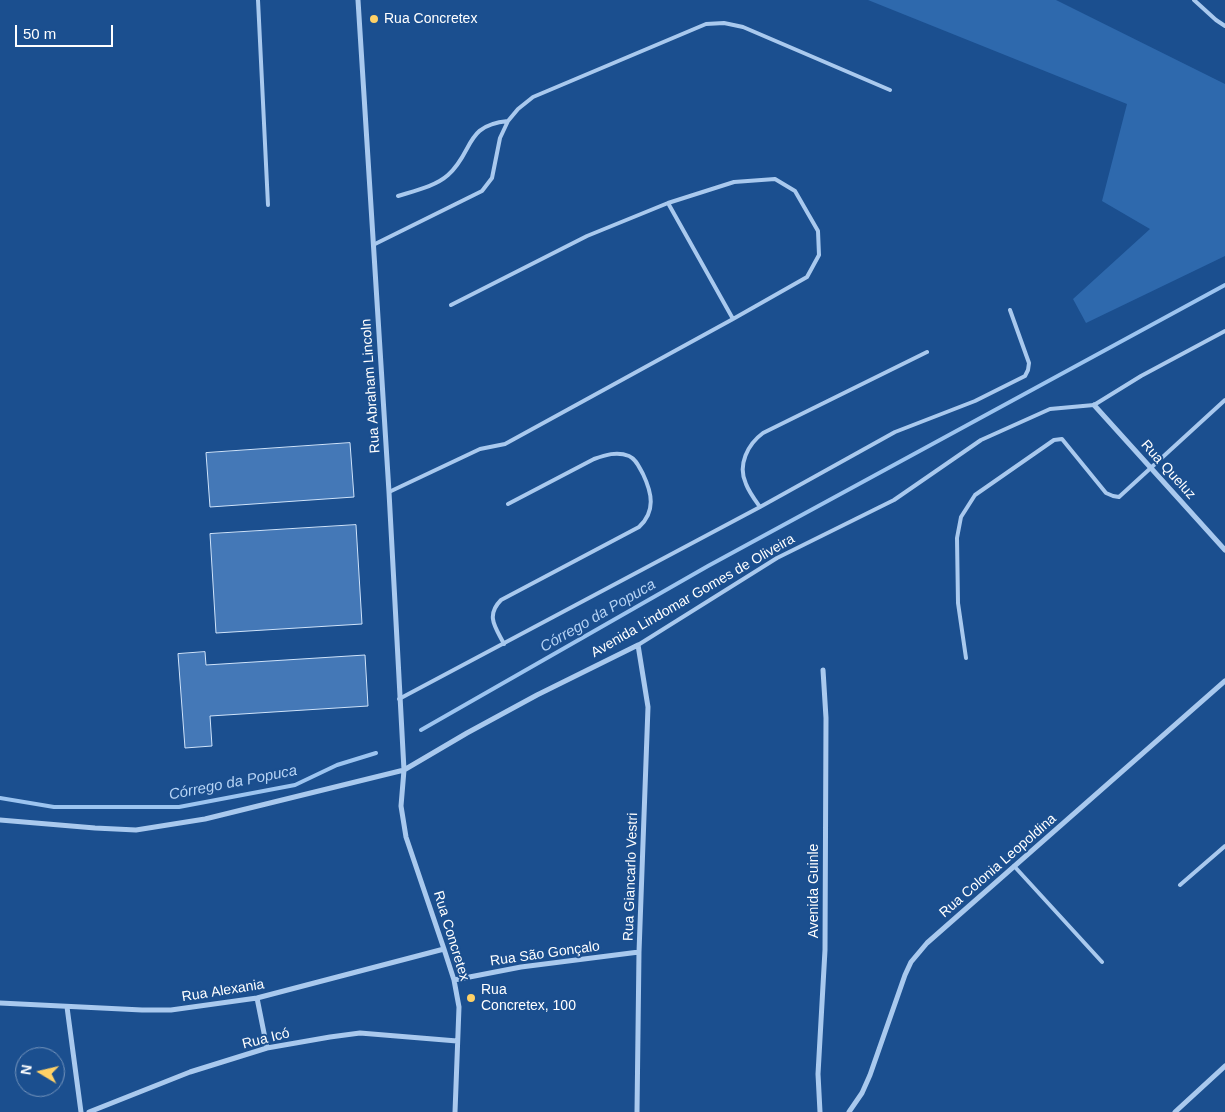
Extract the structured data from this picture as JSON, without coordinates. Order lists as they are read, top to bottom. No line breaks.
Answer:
{"streets":{"street":["Rua Abraham Lincoln","Rua Queluz","Avenida Lindomar Gomes de Oliveira","Rua Colonia Leopoldina","Rua Giancarlo Vestri","Avenida Guinle","Rua Concretex","Rua São Gonçalo","Rua Alexania","Rua Icó"]},"crossings":[["Rua Abraham Lincoln","Avenida Lindomar Gomes de Oliveira"],["Rua Abraham Lincoln","Rua Concretex"],["Rua Queluz","Avenida Lindomar Gomes de Oliveira"],["Avenida Lindomar Gomes de Oliveira","Rua Giancarlo Vestri"],["Avenida Lindomar Gomes de Oliveira","Rua Concretex"],["Rua Giancarlo Vestri","Rua São Gonçalo"],["Rua Concretex","Rua São Gonçalo"],["Rua Concretex","Rua Alexania"],["Rua Concretex","Rua Icó"]],"water":["Córrego da Popuca"],"places":["Rua Concretex","Rua Concretex, 100"],"scale_bar":"50 m","north":"left"}
